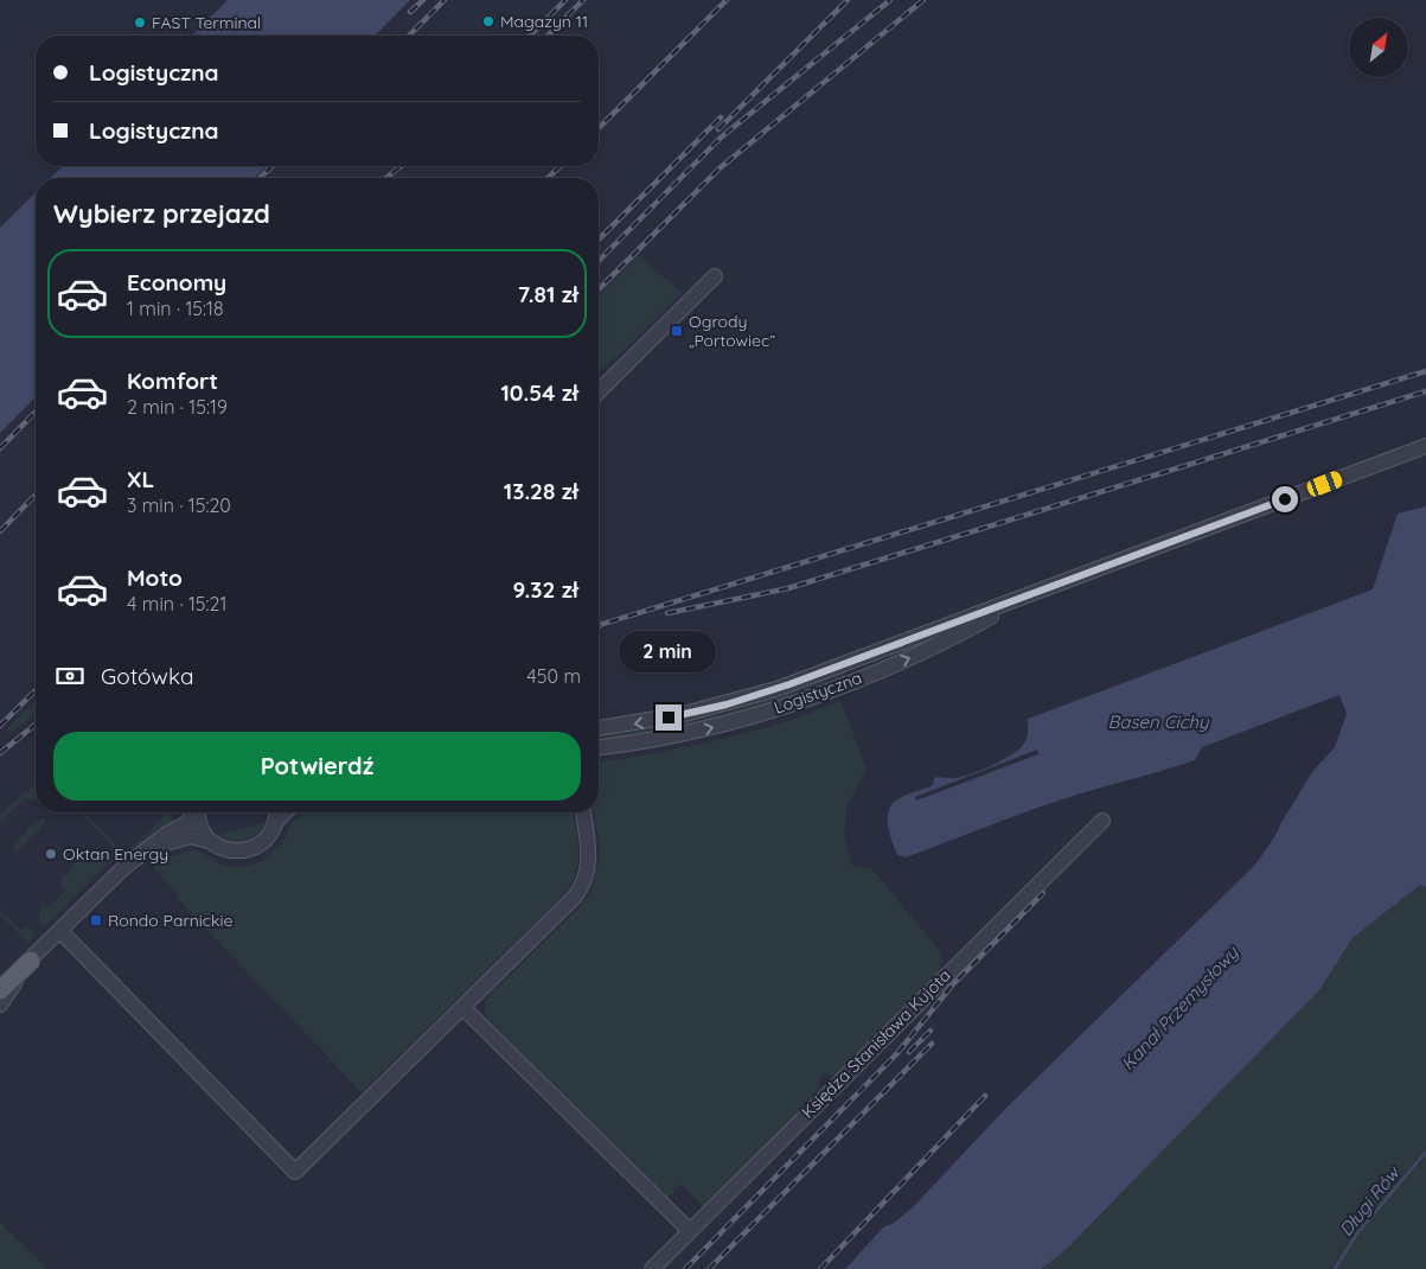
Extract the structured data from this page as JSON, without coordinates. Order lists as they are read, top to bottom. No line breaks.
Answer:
{"streets":{"street":["Logistyczna","Księdza Stanisława Kujota"]},"water":["Basen Cichy","Kanał Przemysłowy","Długi Rów"],"places":{"other":["Magazyn 11","FAST Terminal","Oktan Energy"],"transit":["Ogrody „Portowiec”","Rondo Parnickie"]},"north":"top right","page":{"banner":["Logistyczna","Logistyczna"],"heading":"Wybierz przejazd","list":[{"name":"Economy","note":"1 min · 15:18","value":"7.81 zł"},{"name":"Komfort","note":"2 min · 15:19","value":"10.54 zł"},{"name":"XL","note":"3 min · 15:20","value":"13.28 zł"},{"name":"Moto","note":"4 min · 15:21","value":"9.32 zł"}],"bubble":"2 min","pay":["Gotówka","450 m"],"buttons":"Potwierdź"}}
